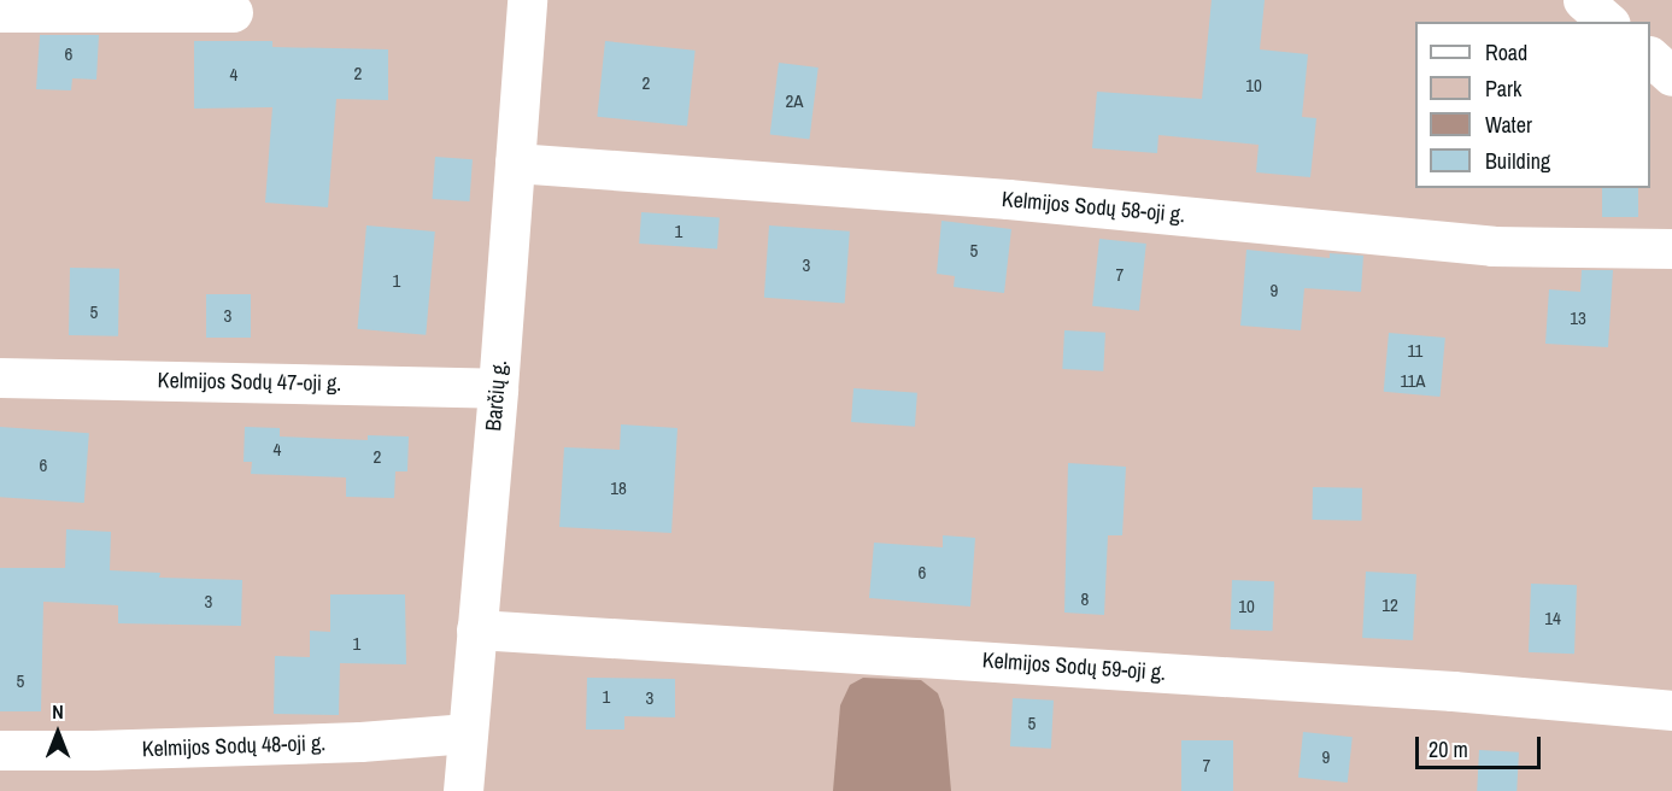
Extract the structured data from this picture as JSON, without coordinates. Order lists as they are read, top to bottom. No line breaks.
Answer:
{"streets":{"street":["Kelmijos Sodų 58-oji g.","Kelmijos Sodų 47-oji g.","Barčių g.","Kelmijos Sodų 59-oji g.","Kelmijos Sodų 48-oji g."]},"crossings":[["Kelmijos Sodų 58-oji g.","Barčių g."],["Kelmijos Sodų 47-oji g.","Barčių g."],["Barčių g.","Kelmijos Sodų 59-oji g."],["Barčių g.","Kelmijos Sodų 48-oji g."]],"house_numbers":["6","2","4","2","10","2A","1","5","3","7","1","9","5","3","13","11","11A","4","2","6","18","6","8","3","12","10","14","1","5","1","3","5","9","7"],"legend":["Road","Park","Water","Building"],"scale_bar":"20 m","north":"top"}
